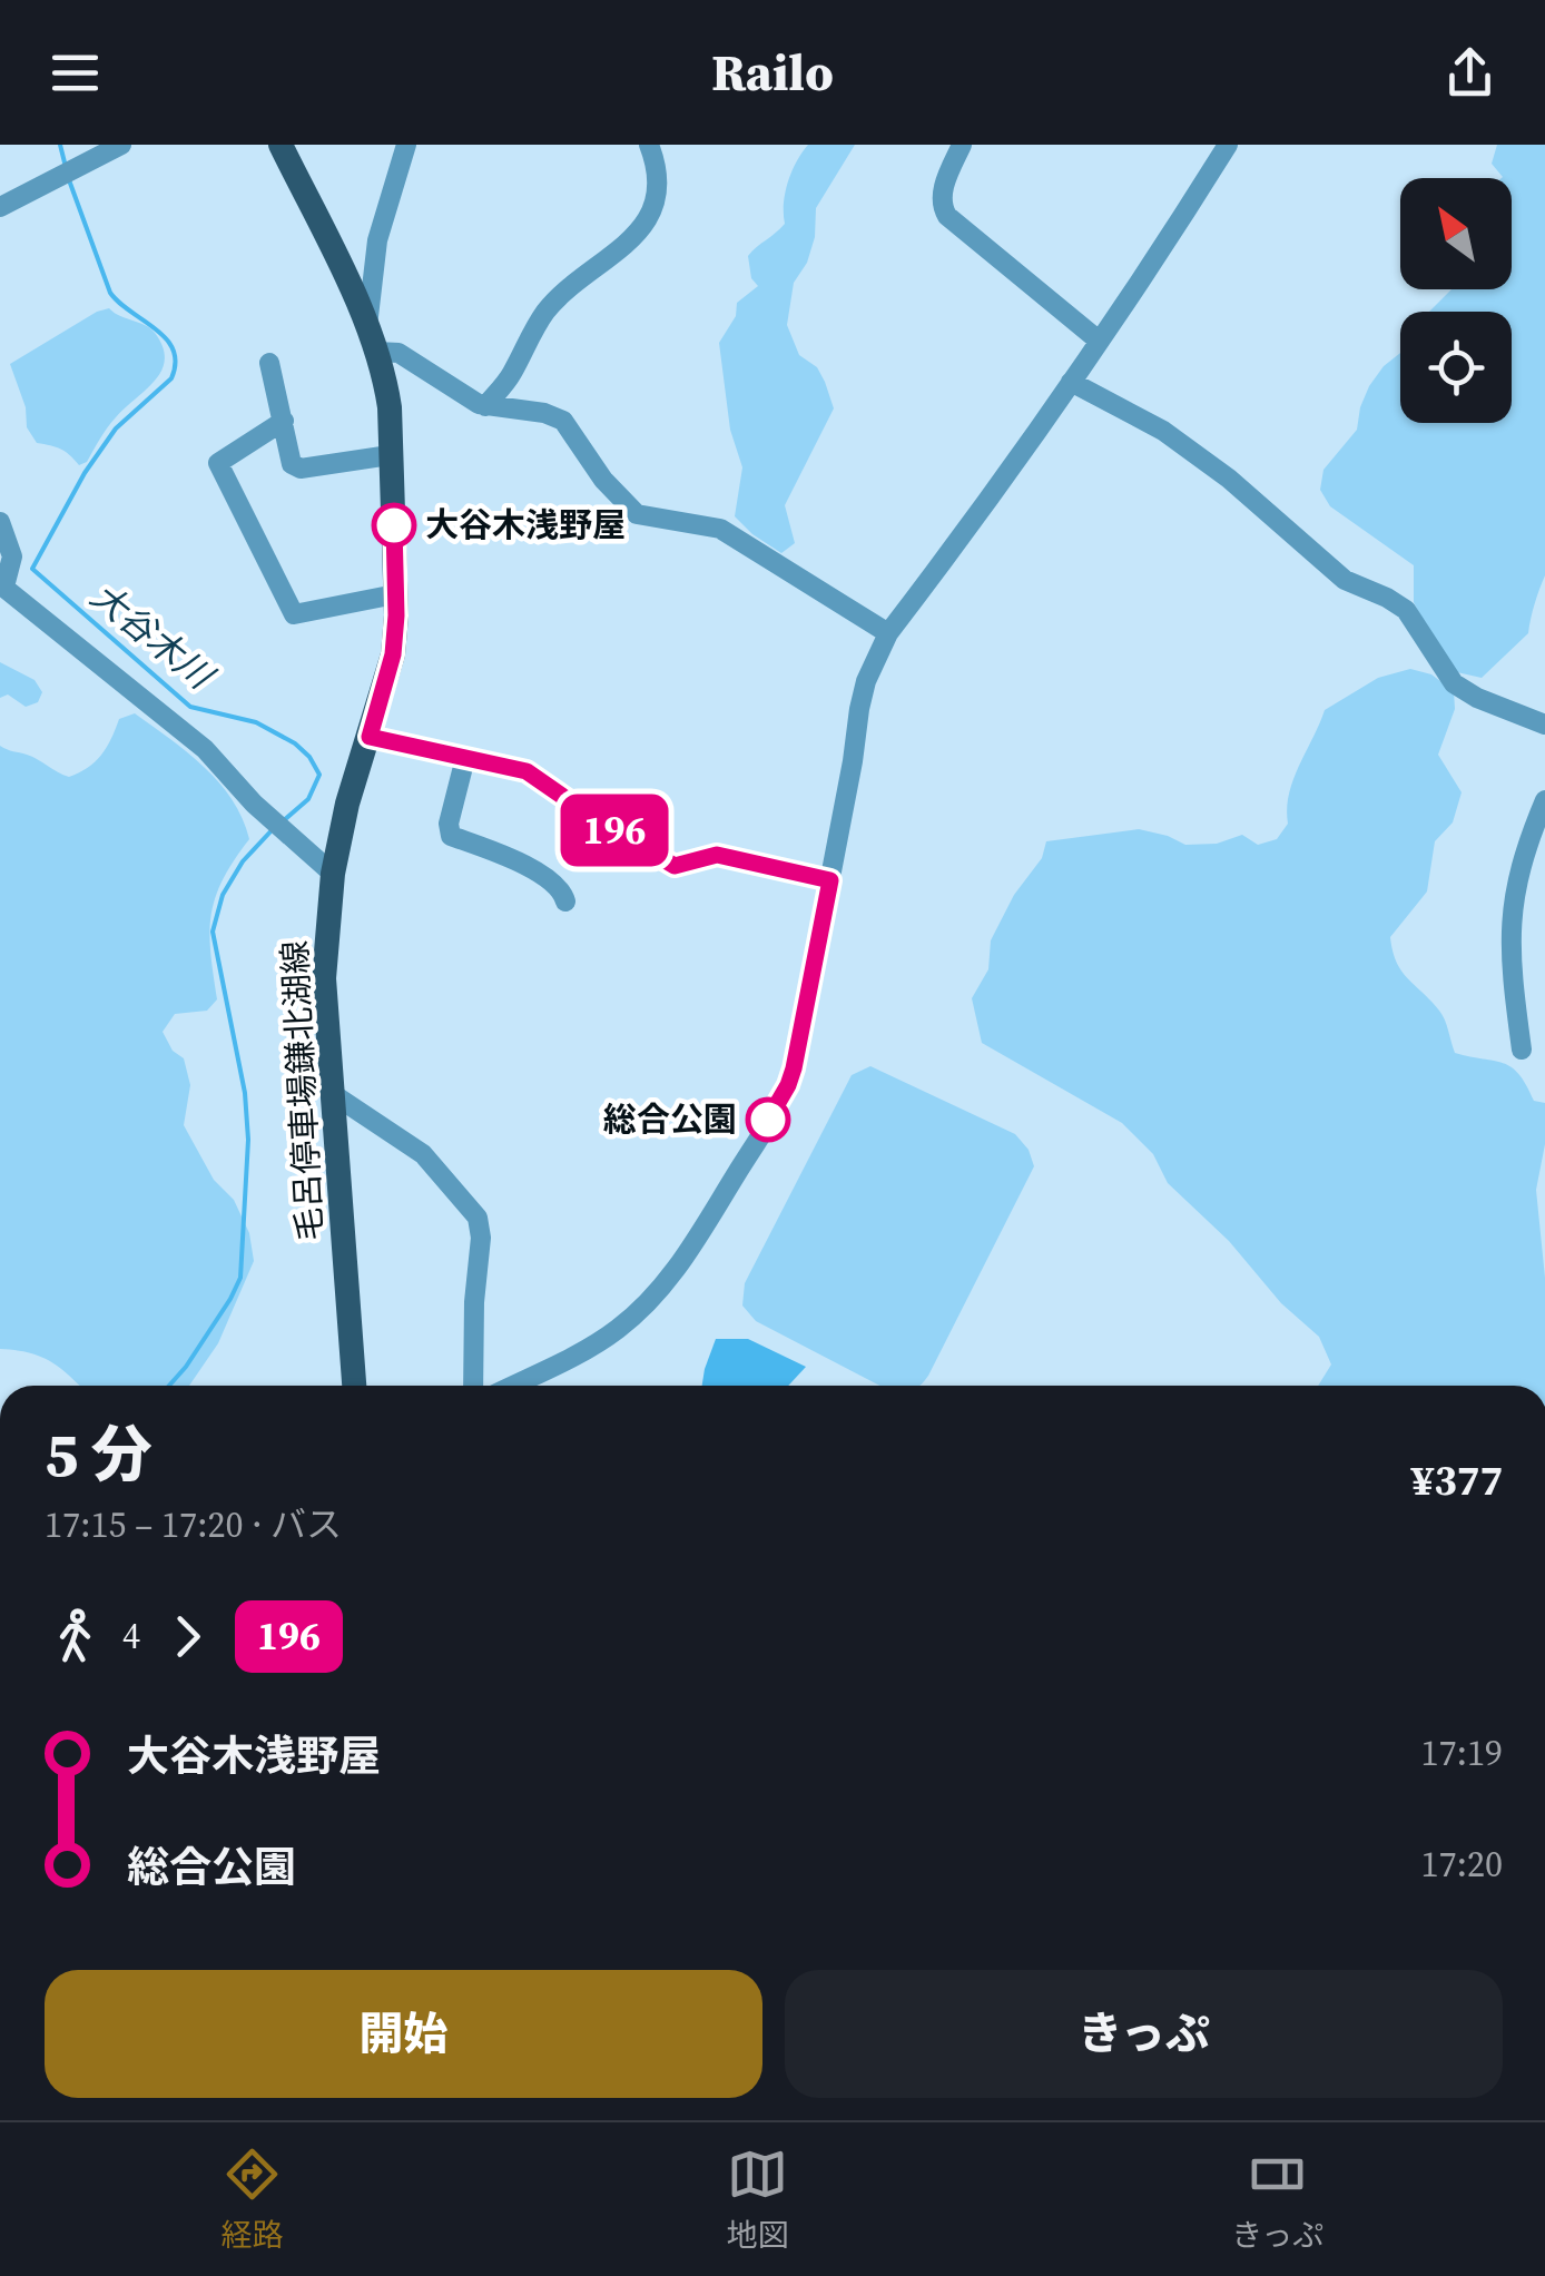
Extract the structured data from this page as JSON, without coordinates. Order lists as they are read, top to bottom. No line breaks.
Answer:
{"streets":{"main road":["毛呂停車場鎌北湖線"]},"water":["大谷木川"],"places":["大谷木浅野屋","総合公園"],"lines":["bus line 196"],"north":"top left","page":{"header":"Railo","on_map":"196","heading":["5 分","17:15 – 17:20 · バス","¥377"],"legs":["4","196"],"list":[{"name":"大谷木浅野屋","value":"17:19"},{"name":"総合公園","value":"17:20"}],"buttons":["開始","きっぷ"],"tabs":["経路","地図","きっぷ"]}}
